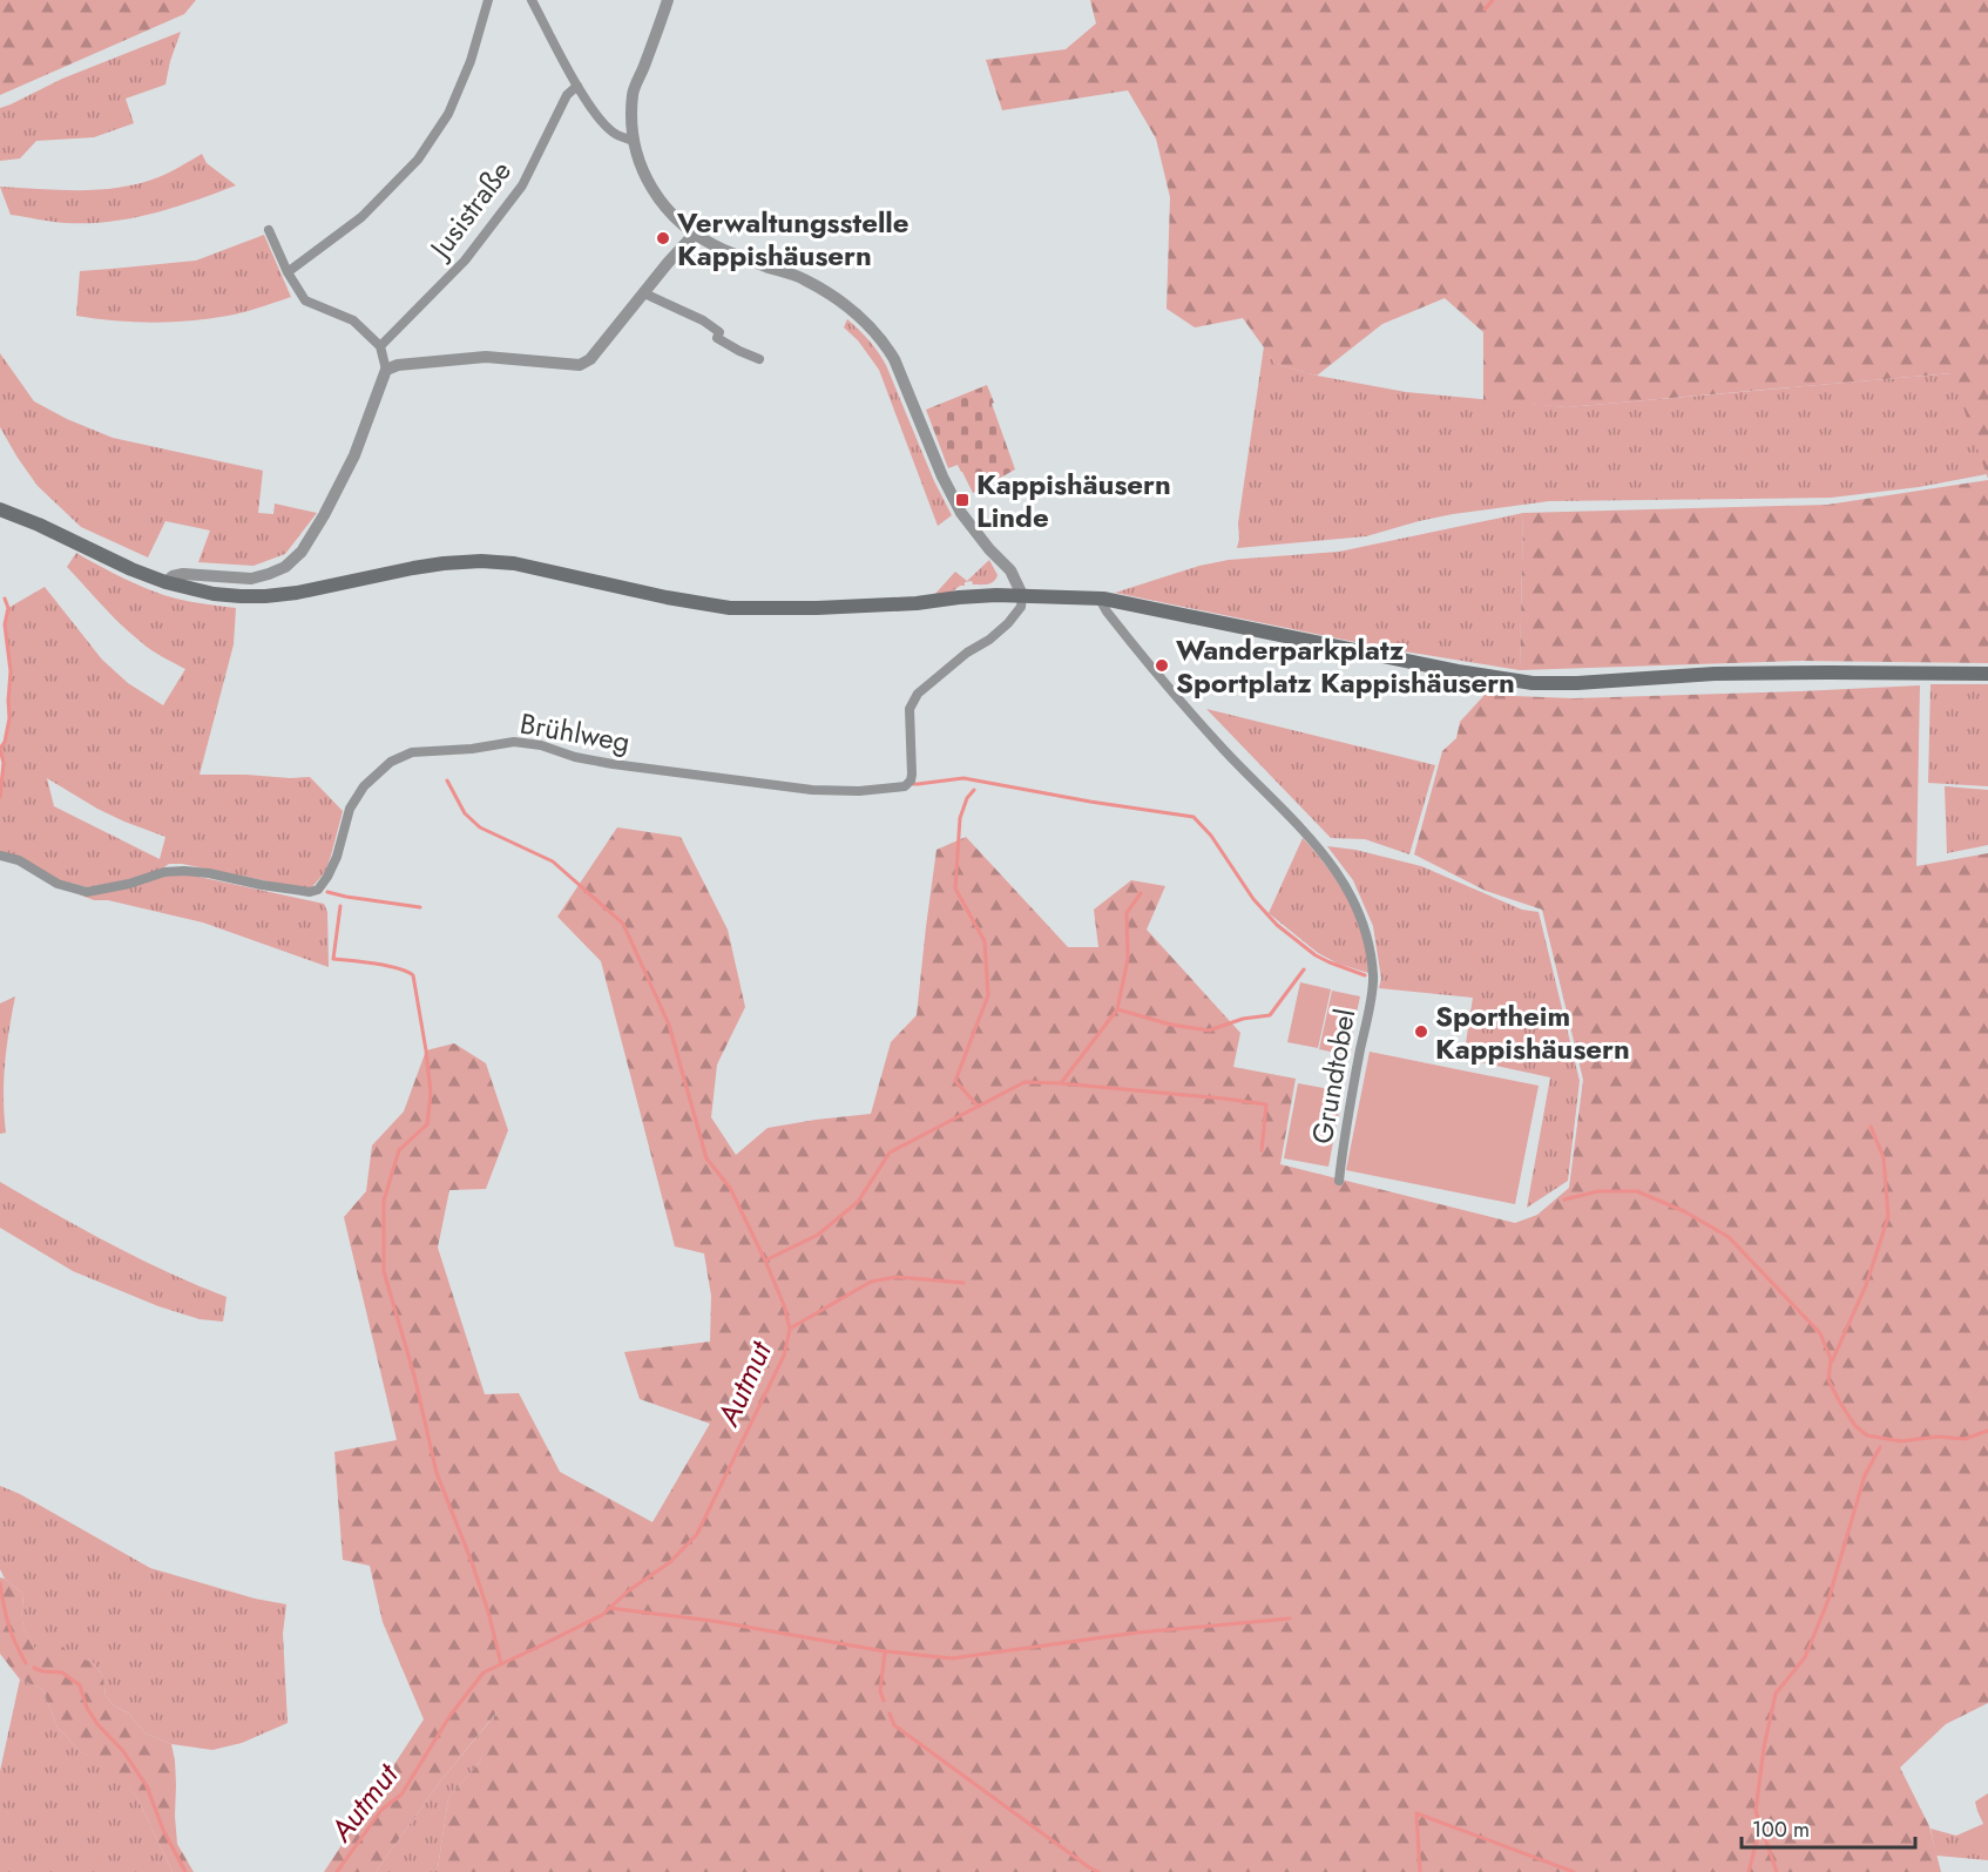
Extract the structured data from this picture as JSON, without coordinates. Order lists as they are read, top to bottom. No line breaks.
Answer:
{"streets":{"street":["Jusistraße","Brühlweg","Grundtobel"]},"water":["Autmut"],"places":{"other":["Verwaltungsstelle Kappishäusern","Wanderparkplatz Sportplatz Kappishäusern","Sportheim Kappishäusern"],"transit":["Kappishäusern Linde"]},"scale_bar":"100 m"}
